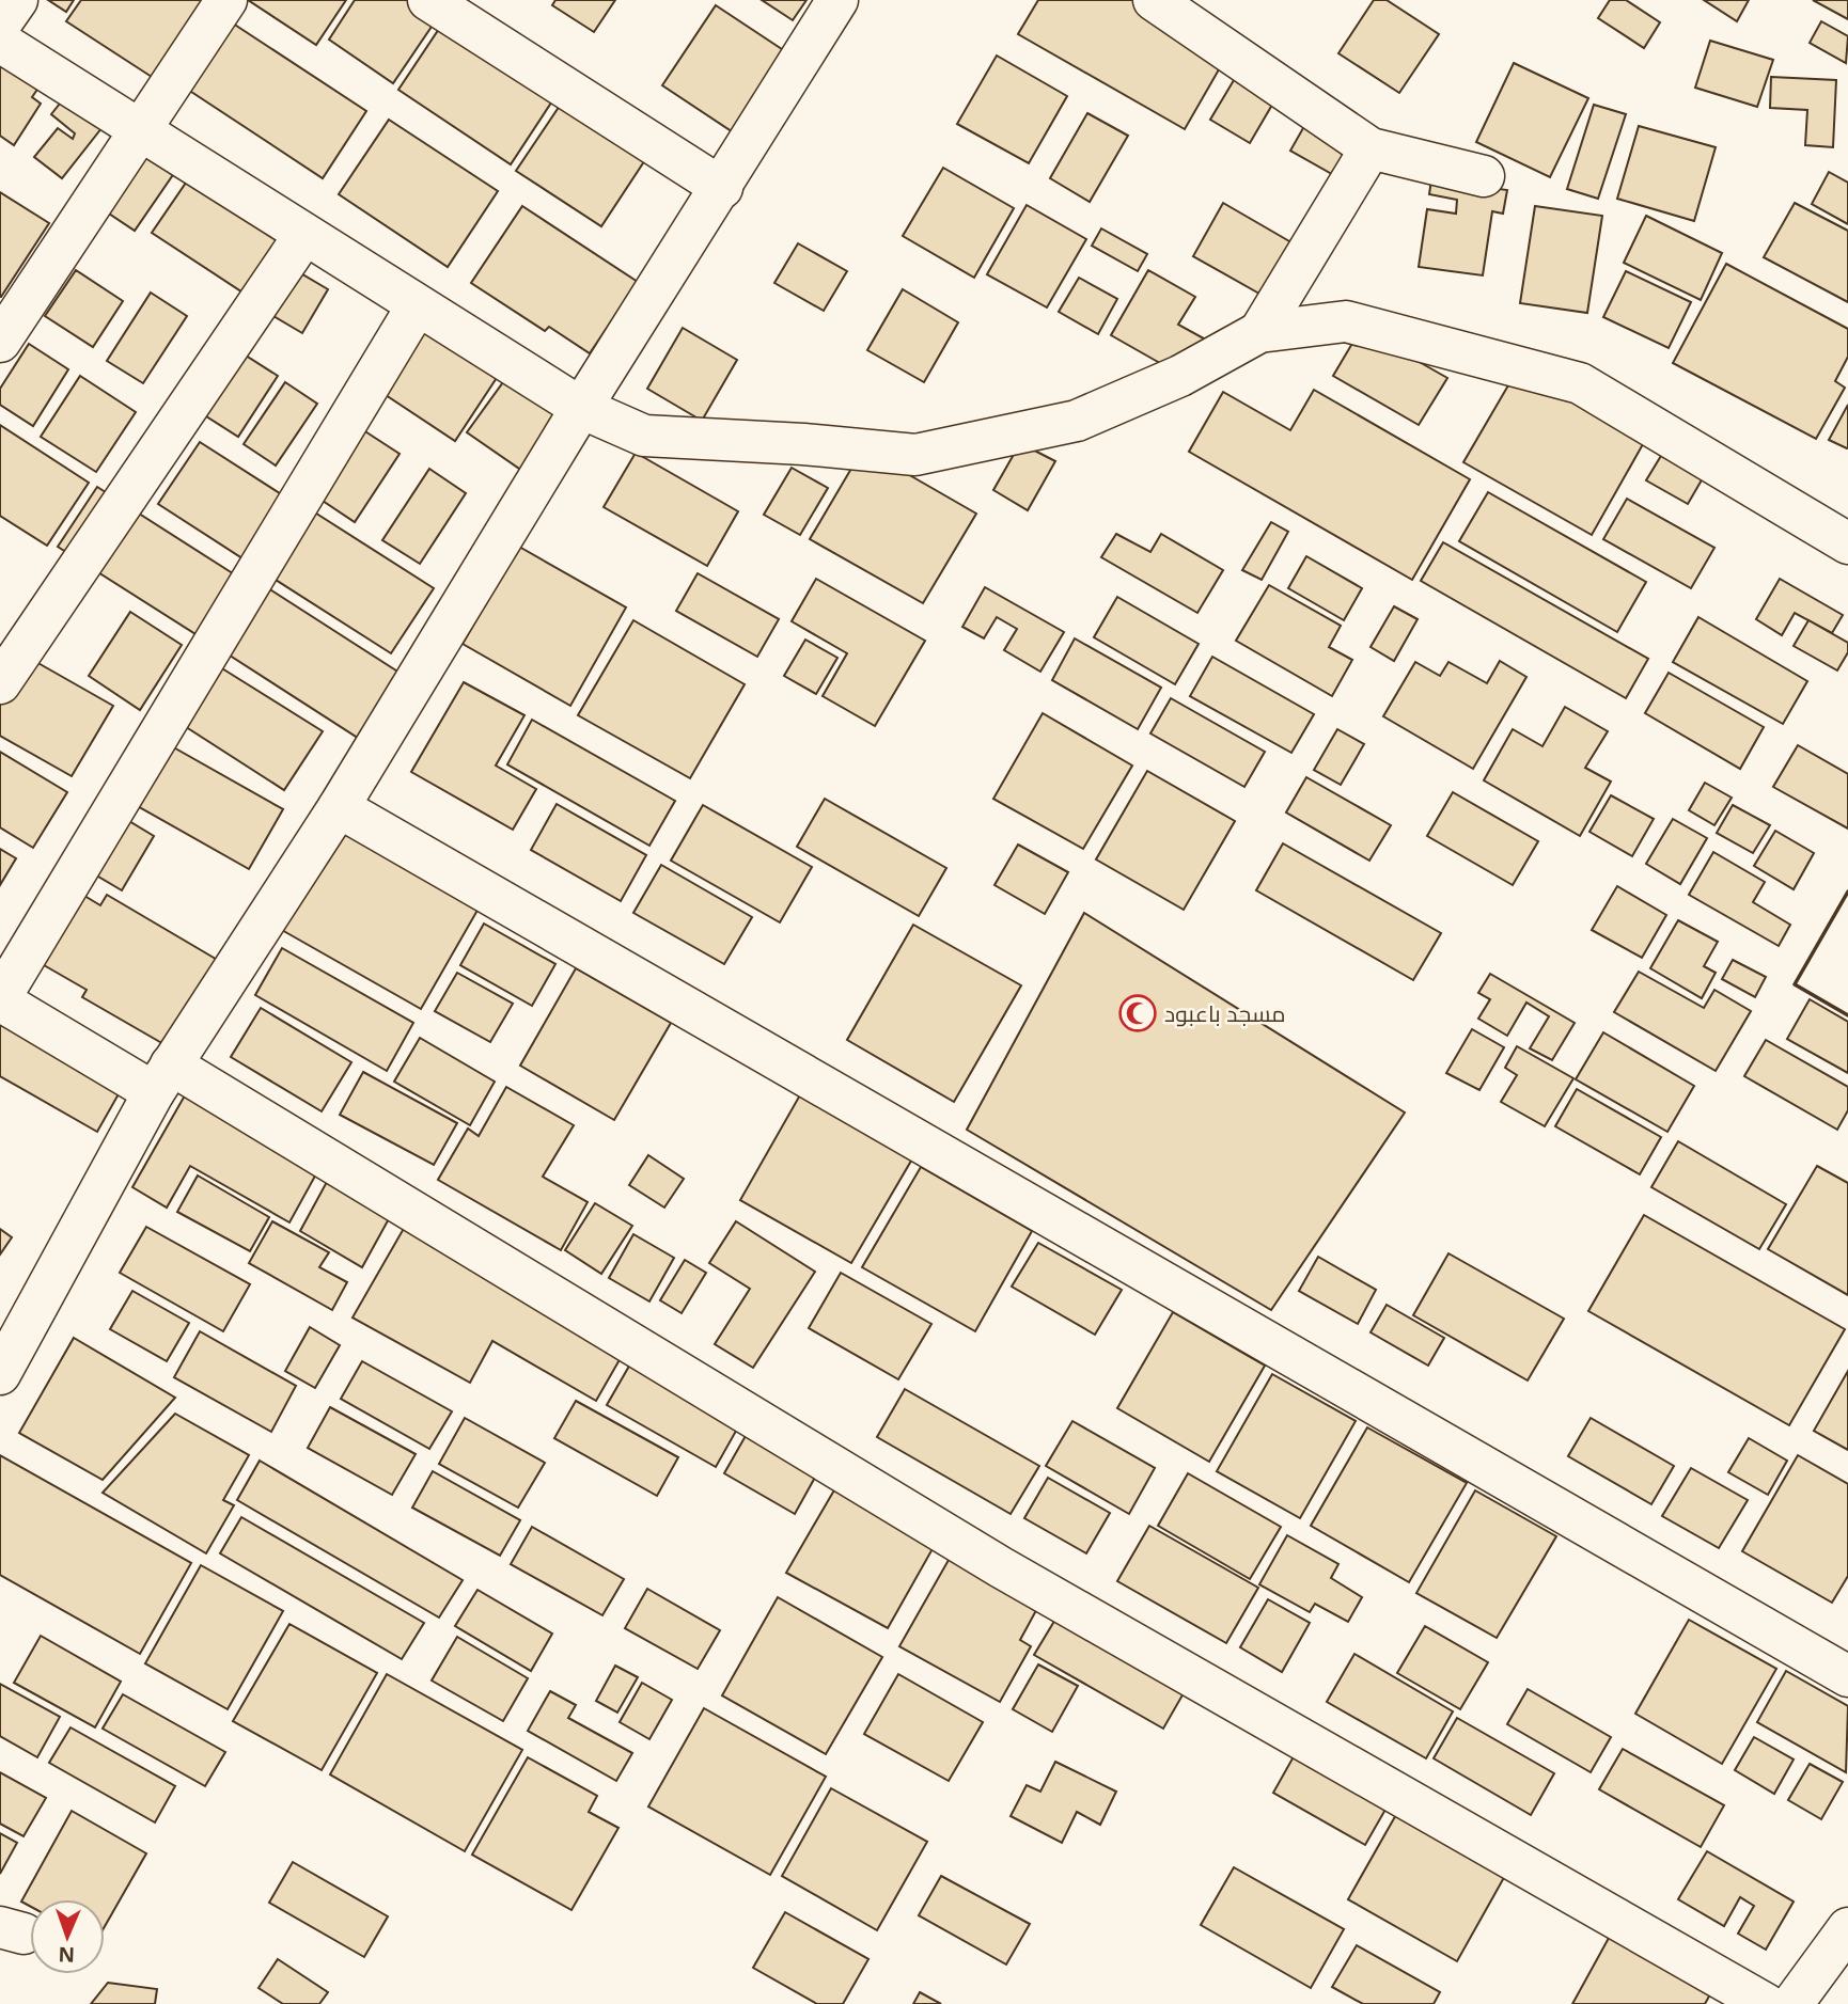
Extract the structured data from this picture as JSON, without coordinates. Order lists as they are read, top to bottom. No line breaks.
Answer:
{"places":{"mosque":["مسجد باعبود"]},"north":"bottom"}
